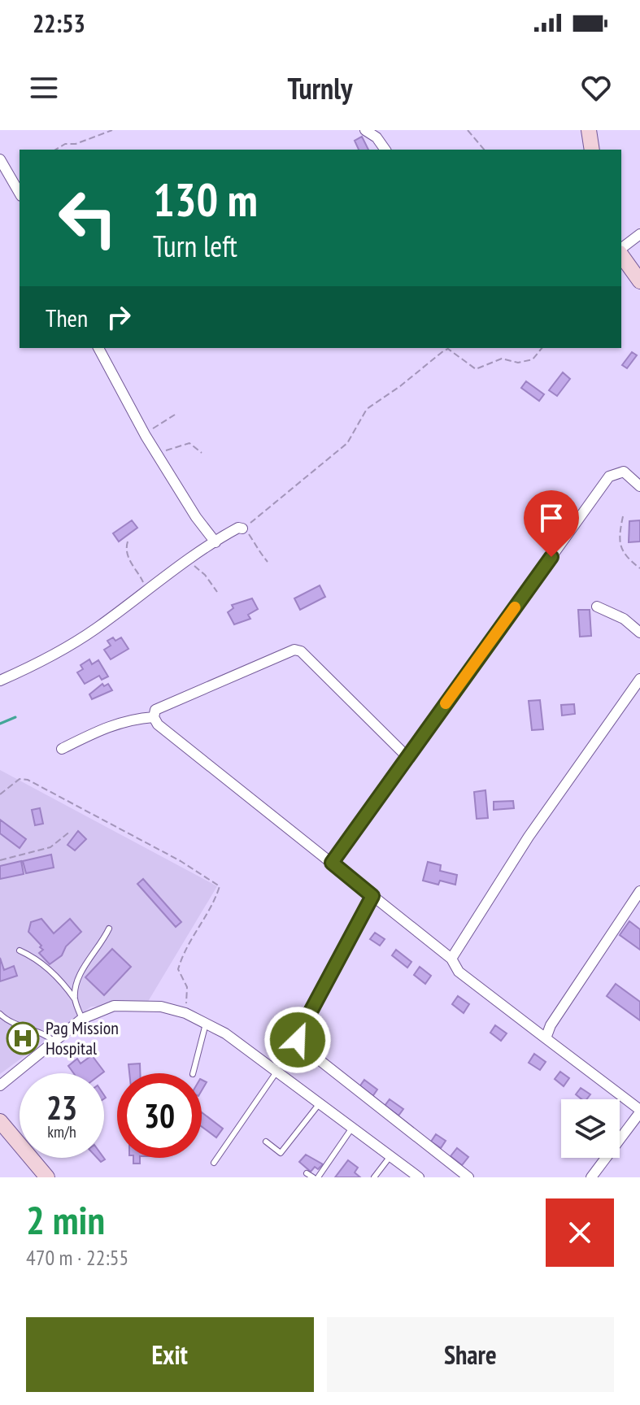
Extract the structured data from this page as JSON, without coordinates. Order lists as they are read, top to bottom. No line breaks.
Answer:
{"places":{"hospital":["Pag Mission Hospital"]},"page":{"status":"22:53","header":"Turnly","turn":["130 m","Turn left"],"then":"Then","speed":"23 km/h","limit":"30","heading":["2 min","470 m · 22:55"],"buttons":["Exit","Share"]}}
